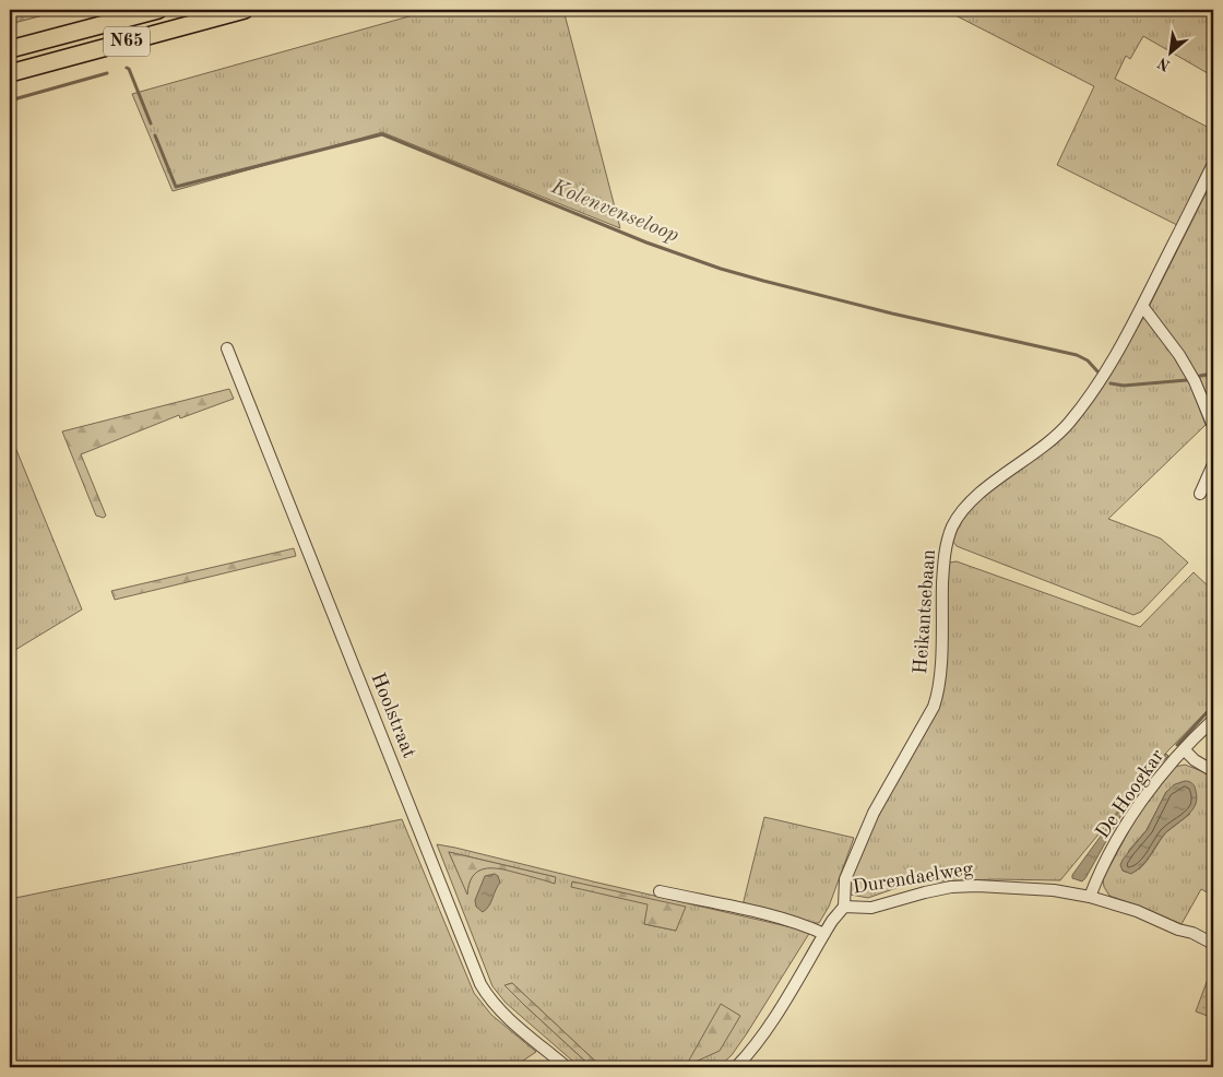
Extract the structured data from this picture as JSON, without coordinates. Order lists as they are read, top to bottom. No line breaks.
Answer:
{"streets":{"main road":["N65"],"street":["Heikantsebaan","Hoolstraat","De Hoogkar","Durendaelweg"]},"crossings":[["Heikantsebaan","Durendaelweg"],["De Hoogkar","Durendaelweg"]],"water":["Kolenvenseloop"],"north":"bottom left"}
